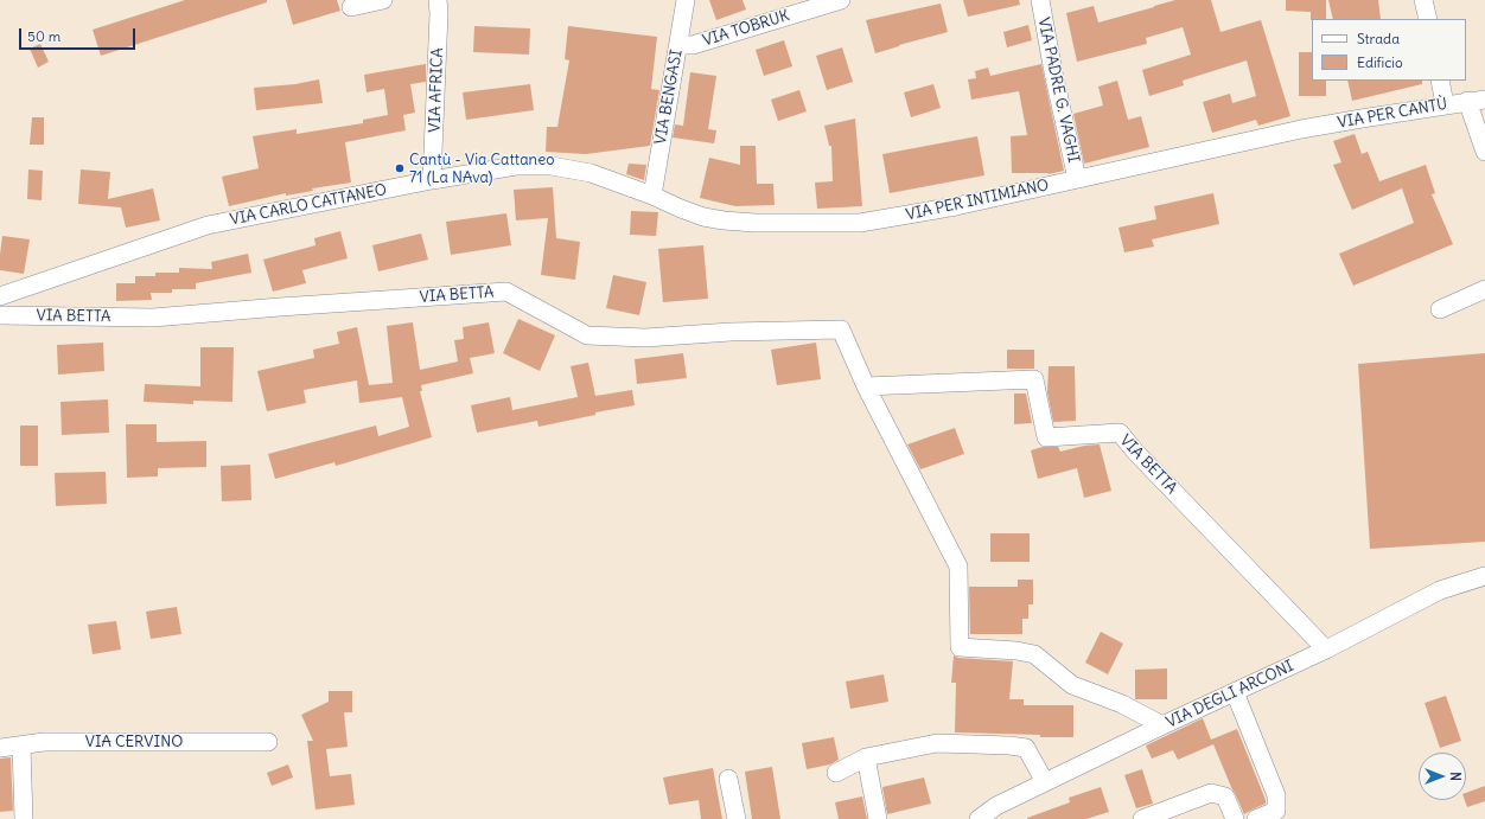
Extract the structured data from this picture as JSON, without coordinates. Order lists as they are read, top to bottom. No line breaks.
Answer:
{"streets":{"street":["VIA TOBRUK","VIA AFRICA","VIA PADRE G. VAGHI","VIA BENGASI","VIA PER CANTÙ","VIA PER INTIMIANO","VIA CARLO CATTANEO","VIA BETTA","VIA DEGLI ARCONI","VIA CERVINO"]},"crossings":[["VIA TOBRUK","VIA BENGASI"],["VIA AFRICA","VIA CARLO CATTANEO"],["VIA PADRE G. VAGHI","VIA PER INTIMIANO"],["VIA BENGASI","VIA PER INTIMIANO"],["VIA BENGASI","VIA CARLO CATTANEO"],["VIA PER CANTÙ","VIA PER INTIMIANO"],["VIA PER INTIMIANO","VIA CARLO CATTANEO"],["VIA BETTA","VIA DEGLI ARCONI"]],"places":["Cantù - Via Cattaneo 71 (La NAva)"],"legend":["Strada","Edificio"],"scale_bar":"50 m","north":"right"}
